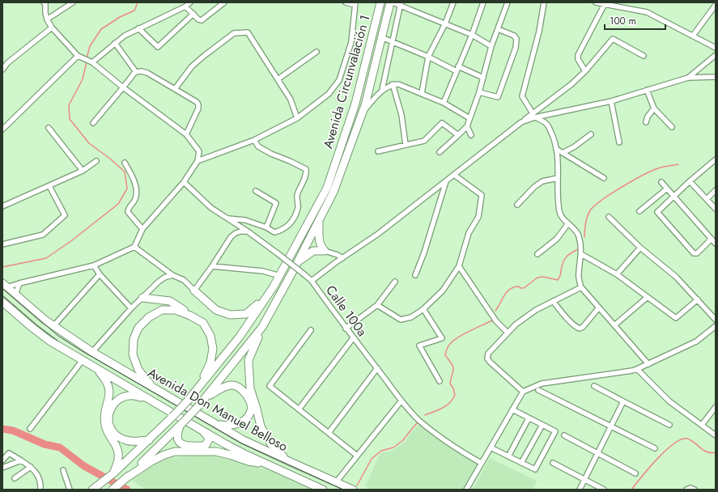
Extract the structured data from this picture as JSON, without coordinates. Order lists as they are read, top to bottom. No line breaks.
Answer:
{"streets":{"main road":["Avenida Circunvalación 1","Avenida Don Manuel Belloso"],"street":["Calle 100a"]},"scale_bar":"100 m"}
